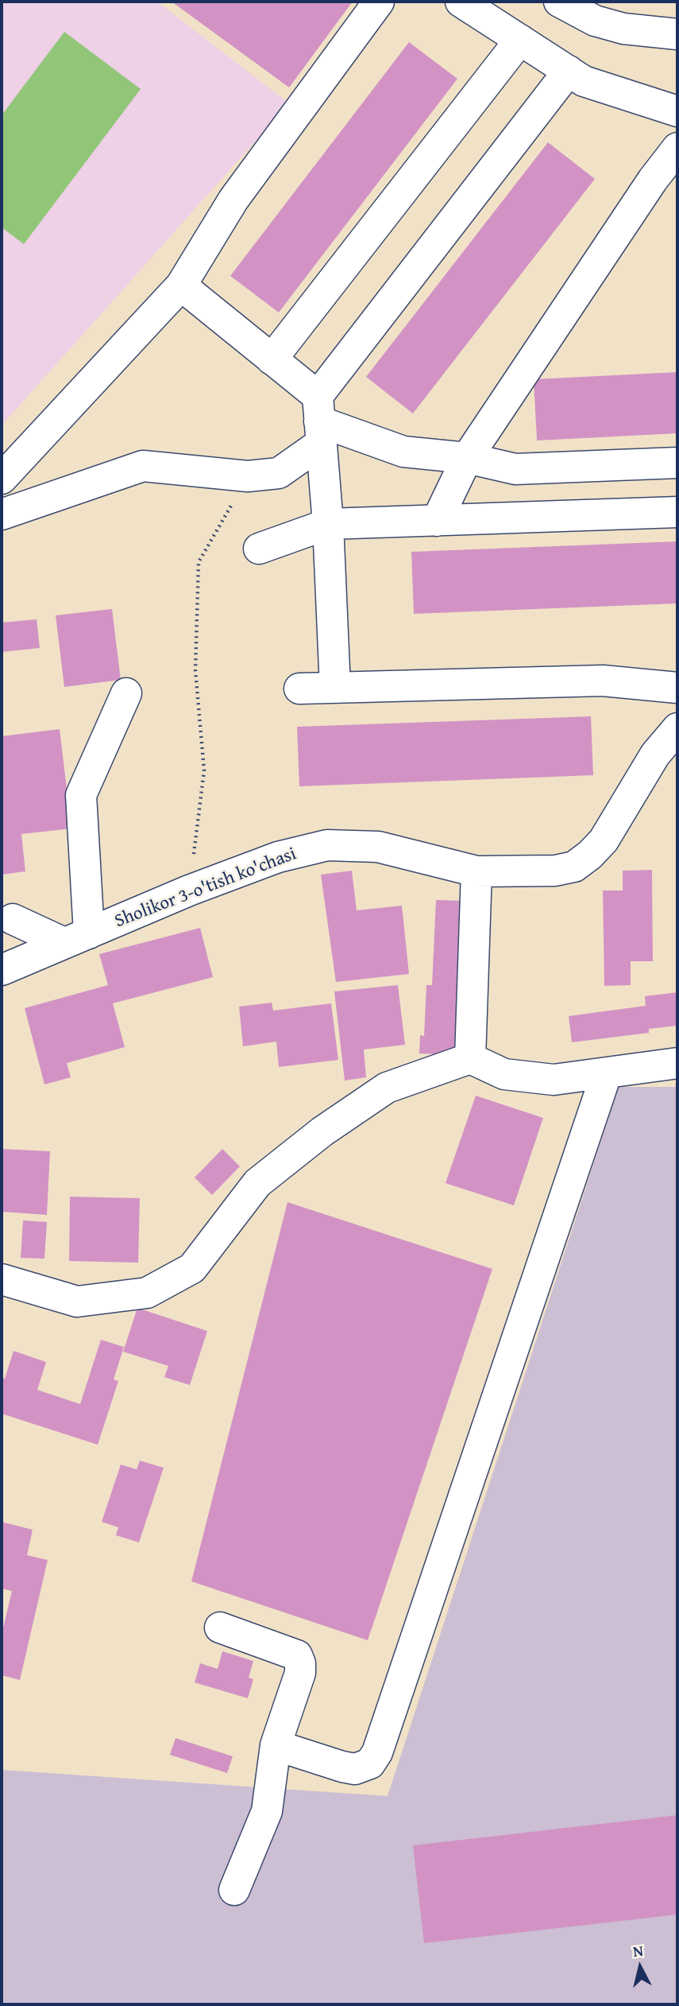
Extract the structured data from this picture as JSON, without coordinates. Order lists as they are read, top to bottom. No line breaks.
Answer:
{"streets":{"street":["Sholikor 3-o'tish ko'chasi"]},"north":"top"}
